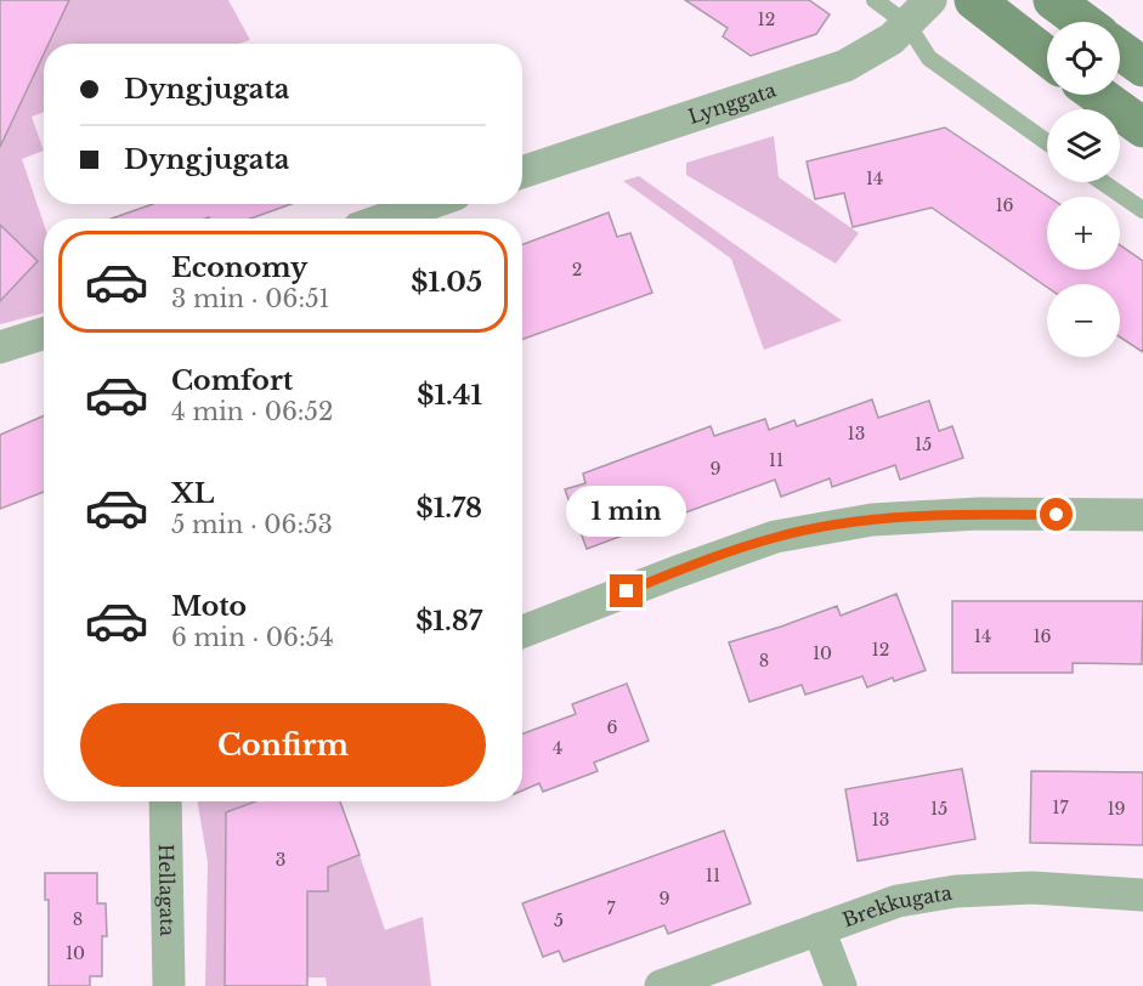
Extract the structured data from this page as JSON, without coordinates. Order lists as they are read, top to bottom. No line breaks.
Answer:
{"streets":{"street":["Lynggata","Hellagata","Brekkugata"]},"house_numbers":["12","14","16","2","13","15","11","9","14","16","12","10","8","6","4","17","15","19","13","3","11","9","7","8","5","10"],"page":{"map_buttons":["+","−"],"banner":["Dyngjugata","Dyngjugata"],"list":[{"name":"Economy","note":"3 min · 06:51","value":"$1.05"},{"name":"Comfort","note":"4 min · 06:52","value":"$1.41"},{"name":"XL","note":"5 min · 06:53","value":"$1.78"},{"name":"Moto","note":"6 min · 06:54","value":"$1.87"}],"bubble":"1 min","buttons":"Confirm"}}
